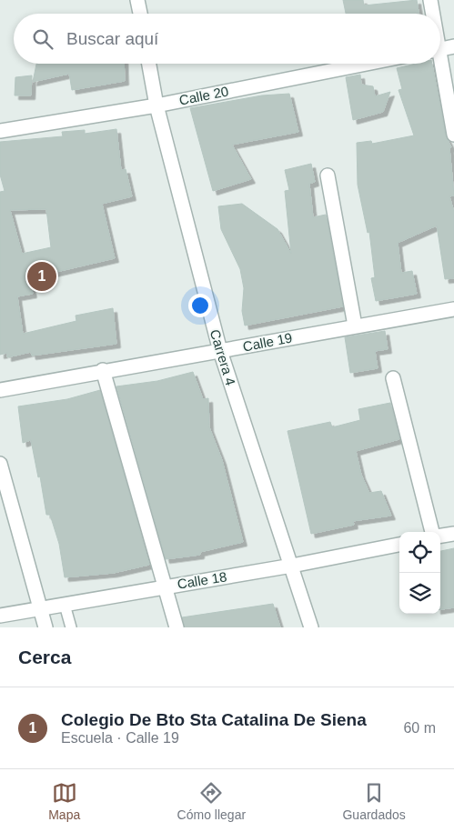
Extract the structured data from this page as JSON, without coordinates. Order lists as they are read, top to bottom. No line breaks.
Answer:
{"streets":{"street":["Calle 20","Calle 19","Carrera 4","Calle 18"]},"crossings":[["Calle 20","Carrera 4"],["Calle 19","Carrera 4"],["Carrera 4","Calle 18"]],"page":{"search":"Buscar aquí","pins":"1","heading":"Cerca","list":[{"mark":"1","name":"Colegio De Bto Sta Catalina De Siena","note":"Escuela · Calle 19","value":"60 m"}],"nav":["Mapa","Cómo llegar","Guardados"]}}
